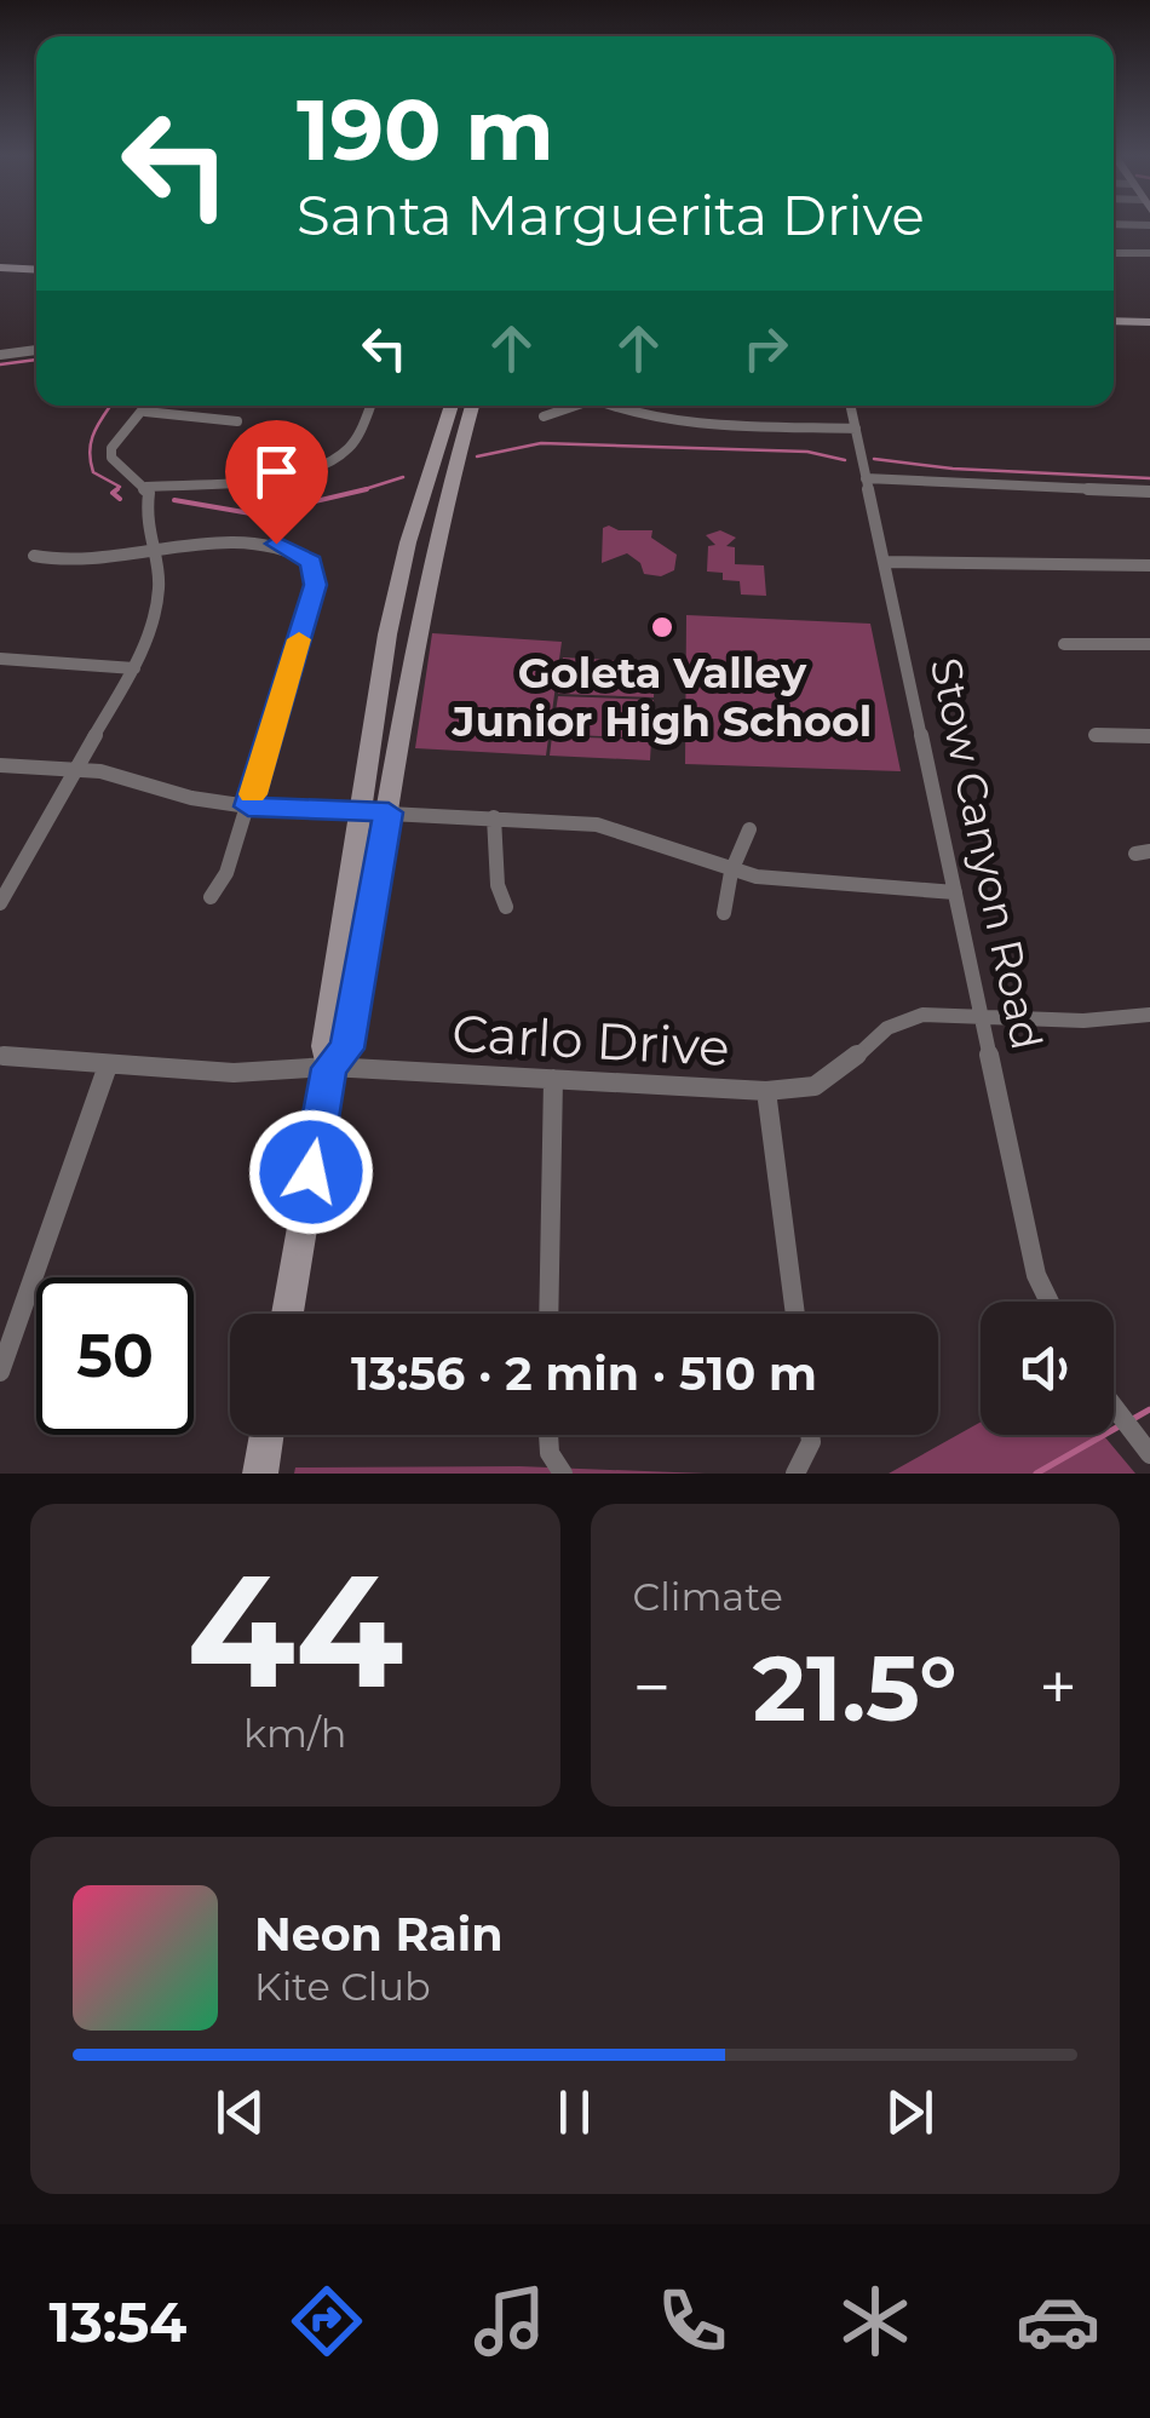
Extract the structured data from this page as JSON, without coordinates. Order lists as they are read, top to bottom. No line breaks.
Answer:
{"streets":{"street":["Stow Canyon Road","Carlo Drive"]},"crossings":[["Stow Canyon Road","Carlo Drive"]],"places":["Goleta Valley Junior High School"],"page":{"turn":["190 m","Santa Marguerita Drive"],"limit":"50","trip":"13:56 · 2 min · 510 m","tile":[["44","km/h"],"Climate"],"heat":["−","21.5°","+"],"song":["Neon Rain","Kite Club"],"tabs":"13:54"}}
